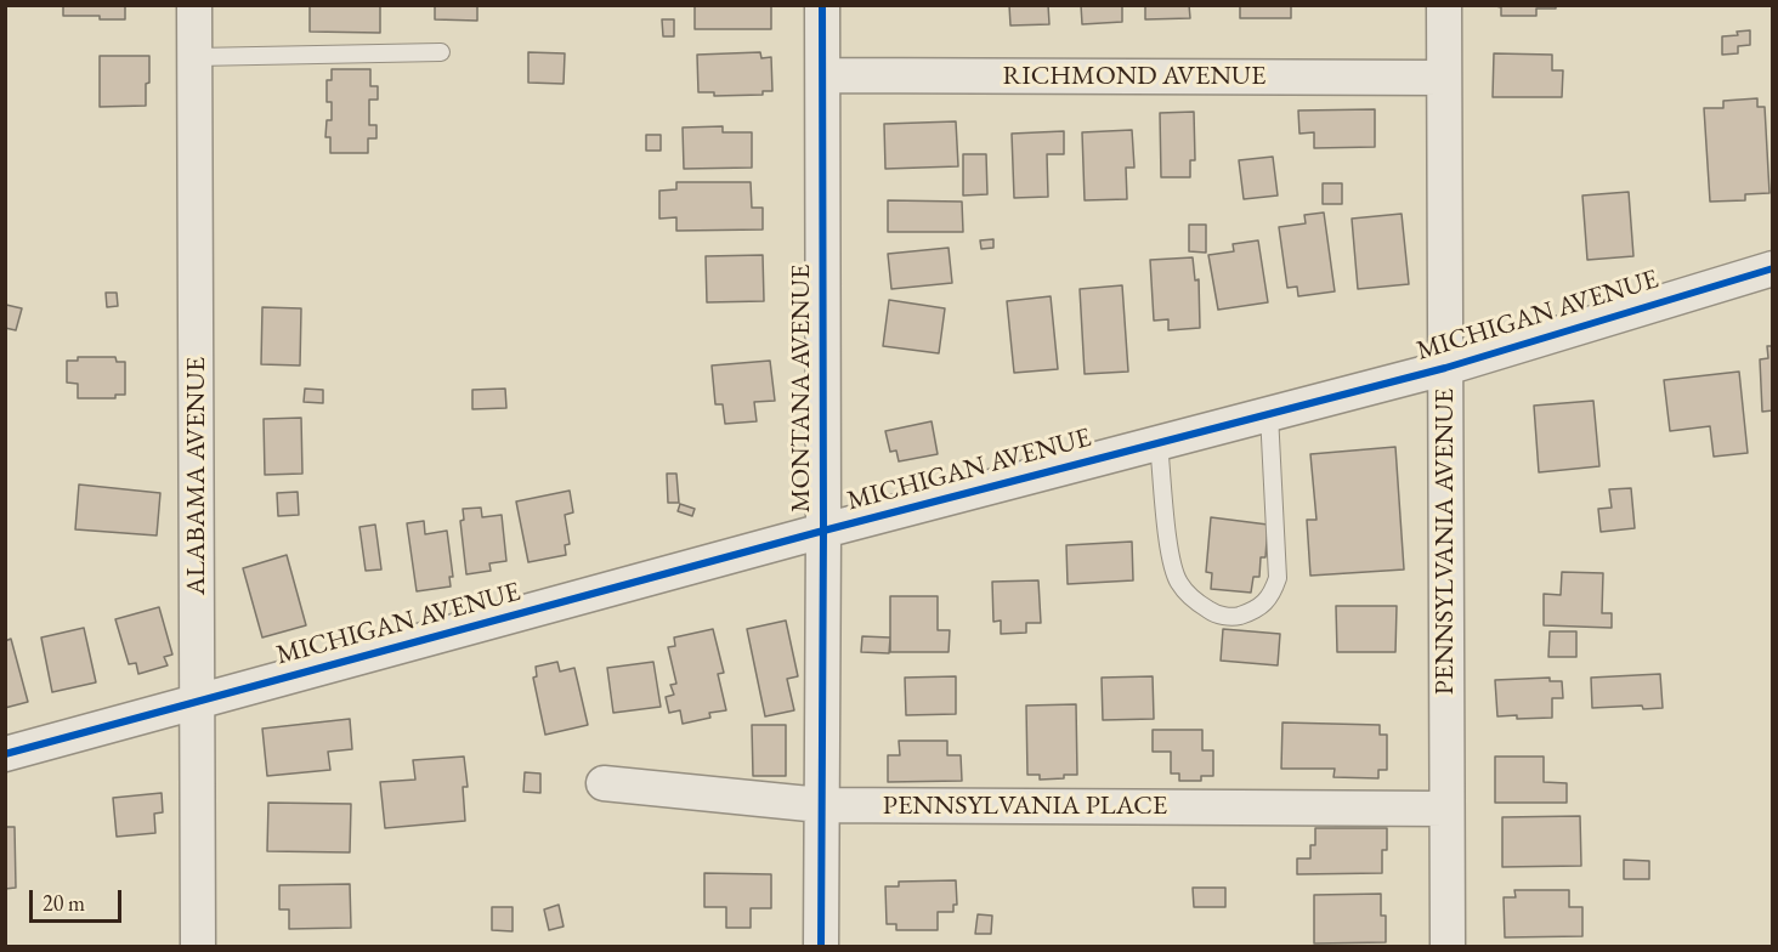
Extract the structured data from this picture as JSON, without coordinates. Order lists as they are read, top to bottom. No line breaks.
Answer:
{"streets":{"street":["RICHMOND AVENUE","MICHIGAN AVENUE","MONTANA AVENUE","ALABAMA AVENUE","PENNSYLVANIA AVENUE","PENNSYLVANIA PLACE"]},"crossings":[["RICHMOND AVENUE","MONTANA AVENUE"],["RICHMOND AVENUE","PENNSYLVANIA AVENUE"],["MICHIGAN AVENUE","MONTANA AVENUE"],["MICHIGAN AVENUE","ALABAMA AVENUE"],["MICHIGAN AVENUE","PENNSYLVANIA AVENUE"],["MONTANA AVENUE","PENNSYLVANIA PLACE"],["PENNSYLVANIA AVENUE","PENNSYLVANIA PLACE"]],"scale_bar":"20 m"}
